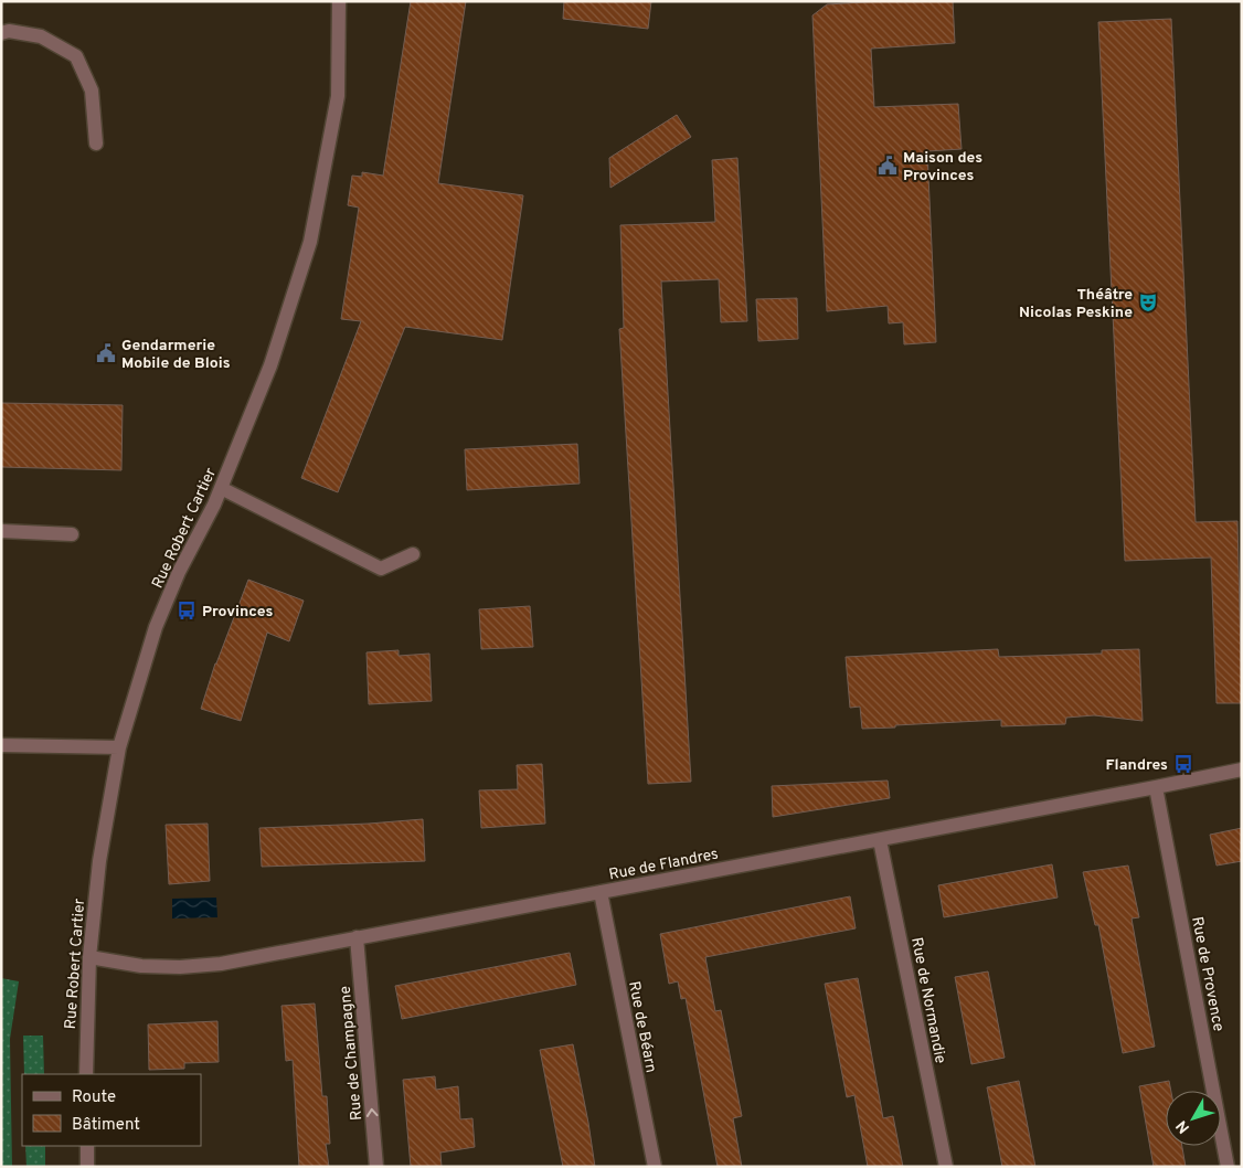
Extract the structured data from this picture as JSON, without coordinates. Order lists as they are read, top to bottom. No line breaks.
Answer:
{"streets":{"street":["Rue Robert Cartier","Rue de Flandres","Rue de Provence","Rue de Normandie","Rue de Béarn","Rue de Champagne"]},"crossings":[["Rue Robert Cartier","Rue de Flandres"],["Rue de Flandres","Rue de Provence"],["Rue de Flandres","Rue de Normandie"],["Rue de Flandres","Rue de Béarn"],["Rue de Flandres","Rue de Champagne"]],"one_way":["Rue de Champagne"],"places":{"public building":["Maison des Provinces","Gendarmerie Mobile de Blois"],"theatre":["Théâtre Nicolas Peskine"],"bus stop":["Provinces","Flandres"]},"legend":["Route","Bâtiment"],"north":"bottom left"}
